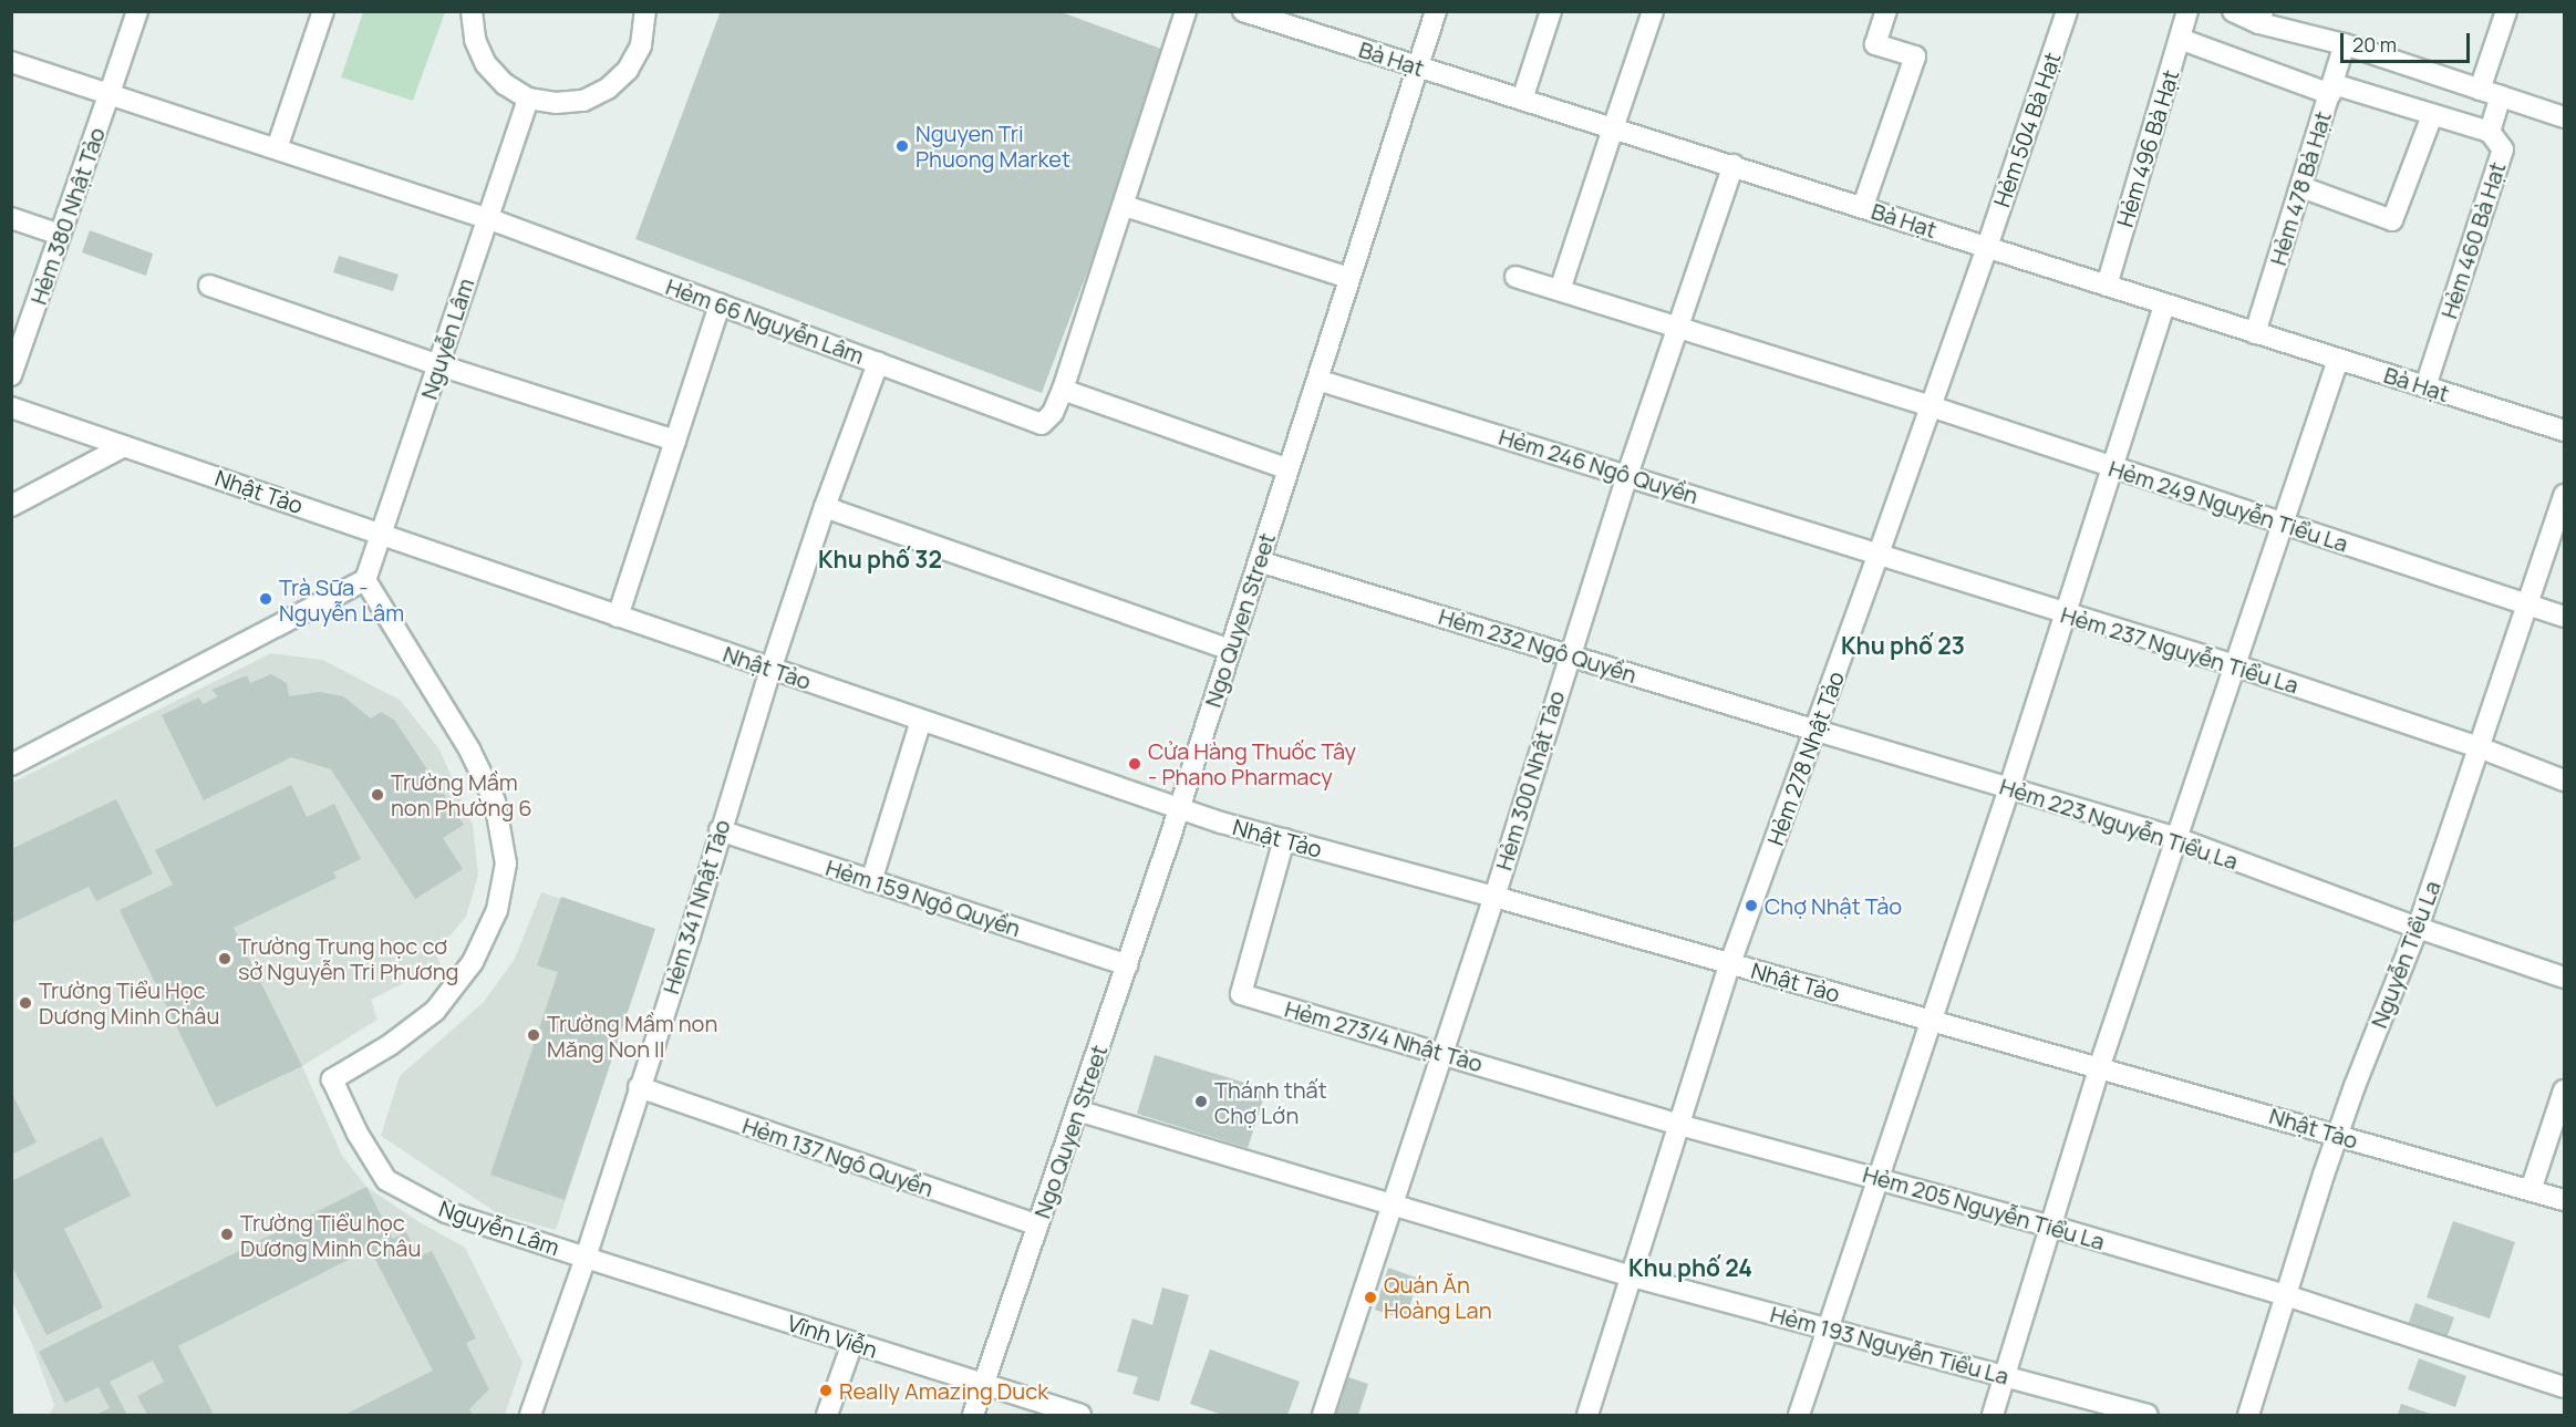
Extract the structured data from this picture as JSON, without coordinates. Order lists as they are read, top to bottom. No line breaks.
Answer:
{"streets":{"street":["Bà Hạt","Hẻm 504 Bà Hạt","Hẻm 496 Bà Hạt","Hẻm 478 Bà Hạt","Hẻm 380 Nhật Tảo","Hẻm 460 Bà Hạt","Hẻm 66 Nguyễn Lâm","Nguyễn Lâm","Hẻm 246 Ngô Quyền","Nhật Tảo","Hẻm 249 Nguyễn Tiểu La","Ngo Quyen Street","Hẻm 232 Ngô Quyền","Hẻm 237 Nguyễn Tiểu La","Hẻm 278 Nhật Tảo","Hẻm 300 Nhật Tảo","Hẻm 223 Nguyễn Tiểu La","Hẻm 159 Ngô Quyền","Hẻm 341 Nhật Tảo","Nguyễn Tiểu La","Hẻm 273/4 Nhật Tảo","Hẻm 137 Ngô Quyền","Hẻm 205 Nguyễn Tiểu La","Vĩnh Viễn","Hẻm 193 Nguyễn Tiểu La"]},"crossings":[["Bà Hạt","Hẻm 504 Bà Hạt"],["Bà Hạt","Hẻm 496 Bà Hạt"],["Bà Hạt","Hẻm 478 Bà Hạt"],["Bà Hạt","Hẻm 460 Bà Hạt"],["Bà Hạt","Ngo Quyen Street"],["Bà Hạt","Hẻm 300 Nhật Tảo"],["Hẻm 504 Bà Hạt","Hẻm 249 Nguyễn Tiểu La"],["Hẻm 504 Bà Hạt","Hẻm 278 Nhật Tảo"],["Hẻm 380 Nhật Tảo","Hẻm 66 Nguyễn Lâm"],["Hẻm 66 Nguyễn Lâm","Nguyễn Lâm"],["Hẻm 66 Nguyễn Lâm","Hẻm 341 Nhật Tảo"],["Nguyễn Lâm","Nhật Tảo"],["Nguyễn Lâm","Hẻm 341 Nhật Tảo"],["Nguyễn Lâm","Vĩnh Viễn"],["Hẻm 246 Ngô Quyền","Ngo Quyen Street"],["Hẻm 246 Ngô Quyền","Hẻm 237 Nguyễn Tiểu La"],["Hẻm 246 Ngô Quyền","Hẻm 278 Nhật Tảo"],["Hẻm 246 Ngô Quyền","Hẻm 300 Nhật Tảo"],["Nhật Tảo","Ngo Quyen Street"],["Nhật Tảo","Hẻm 278 Nhật Tảo"],["Nhật Tảo","Hẻm 300 Nhật Tảo"],["Nhật Tảo","Hẻm 341 Nhật Tảo"],["Nhật Tảo","Nguyễn Tiểu La"],["Nhật Tảo","Hẻm 273/4 Nhật Tảo"],["Hẻm 249 Nguyễn Tiểu La","Hẻm 278 Nhật Tảo"],["Hẻm 249 Nguyễn Tiểu La","Hẻm 300 Nhật Tảo"],["Hẻm 249 Nguyễn Tiểu La","Nguyễn Tiểu La"],["Ngo Quyen Street","Hẻm 232 Ngô Quyền"],["Ngo Quyen Street","Hẻm 159 Ngô Quyền"],["Ngo Quyen Street","Hẻm 137 Ngô Quyền"],["Ngo Quyen Street","Vĩnh Viễn"],["Ngo Quyen Street","Hẻm 193 Nguyễn Tiểu La"],["Hẻm 232 Ngô Quyền","Hẻm 278 Nhật Tảo"],["Hẻm 232 Ngô Quyền","Hẻm 300 Nhật Tảo"],["Hẻm 232 Ngô Quyền","Hẻm 223 Nguyễn Tiểu La"],["Hẻm 237 Nguyễn Tiểu La","Hẻm 278 Nhật Tảo"],["Hẻm 237 Nguyễn Tiểu La","Nguyễn Tiểu La"],["Hẻm 278 Nhật Tảo","Hẻm 223 Nguyễn Tiểu La"],["Hẻm 278 Nhật Tảo","Hẻm 273/4 Nhật Tảo"],["Hẻm 278 Nhật Tảo","Hẻm 205 Nguyễn Tiểu La"],["Hẻm 278 Nhật Tảo","Hẻm 193 Nguyễn Tiểu La"],["Hẻm 300 Nhật Tảo","Hẻm 273/4 Nhật Tảo"],["Hẻm 300 Nhật Tảo","Hẻm 193 Nguyễn Tiểu La"],["Hẻm 223 Nguyễn Tiểu La","Nguyễn Tiểu La"],["Hẻm 159 Ngô Quyền","Hẻm 341 Nhật Tảo"],["Hẻm 341 Nhật Tảo","Hẻm 137 Ngô Quyền"],["Hẻm 341 Nhật Tảo","Vĩnh Viễn"],["Nguyễn Tiểu La","Hẻm 205 Nguyễn Tiểu La"],["Hẻm 273/4 Nhật Tảo","Hẻm 205 Nguyễn Tiểu La"]],"districts":["Khu phố 32","Khu phố 23","Khu phố 24"],"places":["Nguyen Tri Phuong Market","Trà Sữa - Nguyễn Lâm","Cửa Hàng Thuốc Tây - Phano Pharmacy","Trường Mầm non Phường 6","Chợ Nhật Tảo","Trường Trung học cơ sở Nguyễn Tri Phương","Trường Tiểu Học Dương Minh Châu","Trường Mầm non Măng Non II","Thánh thất Chợ Lớn","Trường Tiểu học Dương Minh Châu","Quán Ăn Hoàng Lan","Really Amazing Duck"],"scale_bar":"20 m"}
